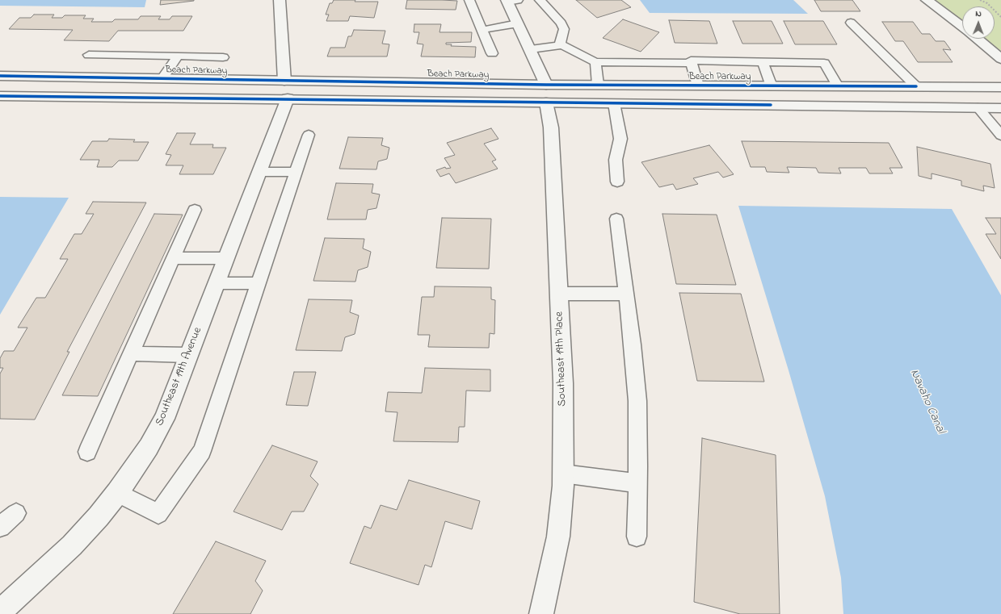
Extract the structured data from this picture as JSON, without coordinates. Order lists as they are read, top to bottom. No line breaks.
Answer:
{"streets":{"street":["Beach Parkway","Southeast 19th Place","Southeast 19th Avenue"]},"crossings":[["Beach Parkway","Southeast 19th Place"],["Beach Parkway","Southeast 19th Avenue"]],"water":["Navaho Canal"],"north":"top"}
